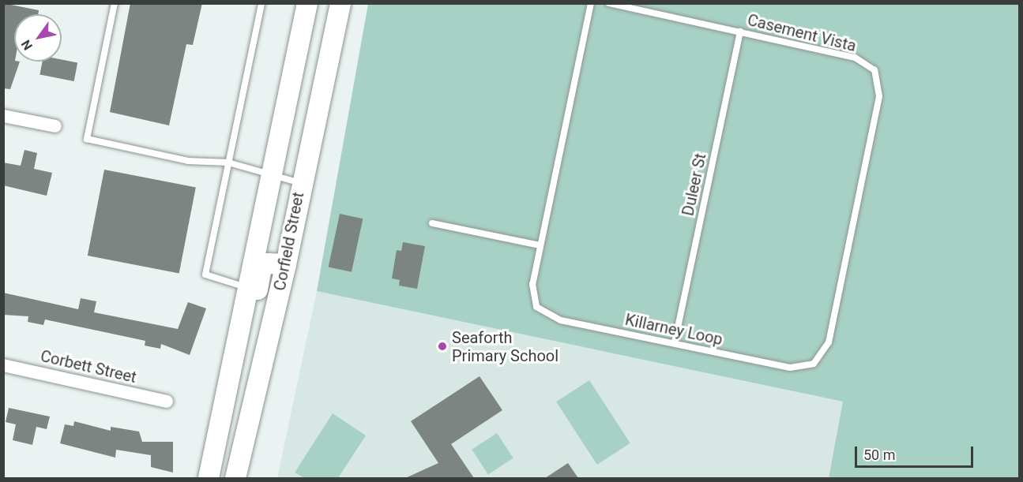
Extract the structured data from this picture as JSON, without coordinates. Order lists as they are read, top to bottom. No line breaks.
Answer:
{"streets":{"main road":["Corfield Street"],"street":["Corbett Street"],"lane":["Casement Vista","Duleer St","Killarney Loop"]},"crossings":[["Casement Vista","Duleer St"],["Casement Vista","Killarney Loop"],["Duleer St","Killarney Loop"]],"places":["Seaforth Primary School"],"scale_bar":"50 m","north":"bottom left"}
